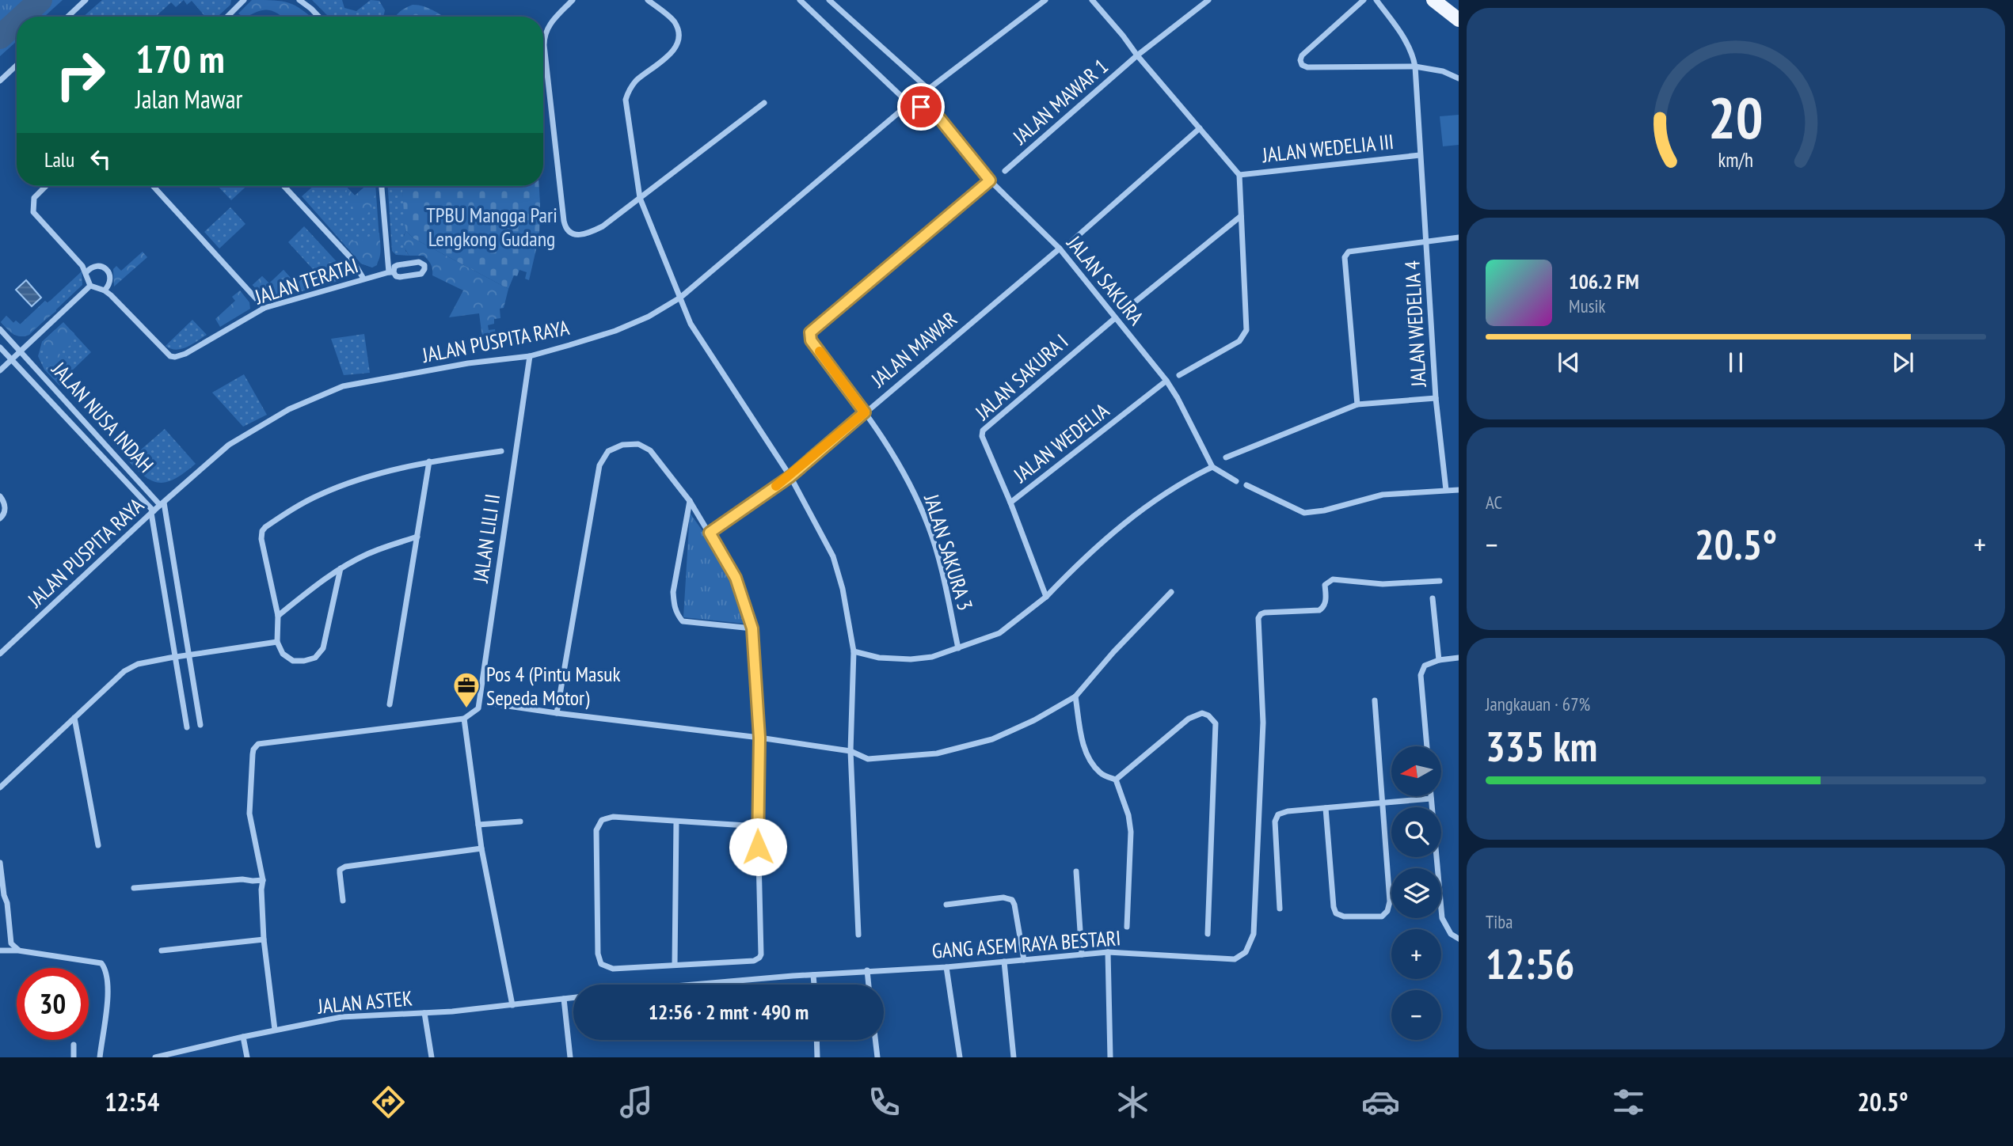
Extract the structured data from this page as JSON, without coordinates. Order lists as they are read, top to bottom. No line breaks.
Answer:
{"streets":{"street":["JALAN MAWAR 1","JALAN WEDELIA III","JALAN SAKURA","JALAN TERATAI","JALAN WEDELIA 4","JALAN PUSPITA RAYA","JALAN MAWAR","JALAN SAKURA I","JALAN NUSA INDAH","JALAN WEDELIA","JALAN LILI II","JALAN SAKURA 3","GANG ASEM RAYA BESTARI","JALAN ASTEK"]},"crossings":[["JALAN WEDELIA III","JALAN WEDELIA 4"],["JALAN SAKURA","JALAN PUSPITA RAYA"],["JALAN SAKURA","JALAN MAWAR"],["JALAN SAKURA","JALAN SAKURA I"],["JALAN SAKURA","JALAN WEDELIA"],["JALAN PUSPITA RAYA","JALAN NUSA INDAH"],["JALAN PUSPITA RAYA","JALAN LILI II"],["JALAN MAWAR","JALAN SAKURA 3"],["JALAN SAKURA I","JALAN WEDELIA"]],"parks":["TPBU Mangga Pari Lengkong Gudang"],"places":{"office":["Pos 4 (Pintu Masuk Sepeda Motor)"]},"north":"left","page":{"turn":["170 m","Jalan Mawar"],"then":"Lalu","song":["106.2 FM","Musik"],"tile":["AC",["Jangkauan · 67%","335 km"],["Tiba","12:56"]],"heat":["−","20.5°","+"],"map_buttons":["+","−"],"limit":"30","trip":"12:56 · 2 mnt · 490 m","tabs":["12:54","20.5°"],"gauge":["20","km/h"]}}
